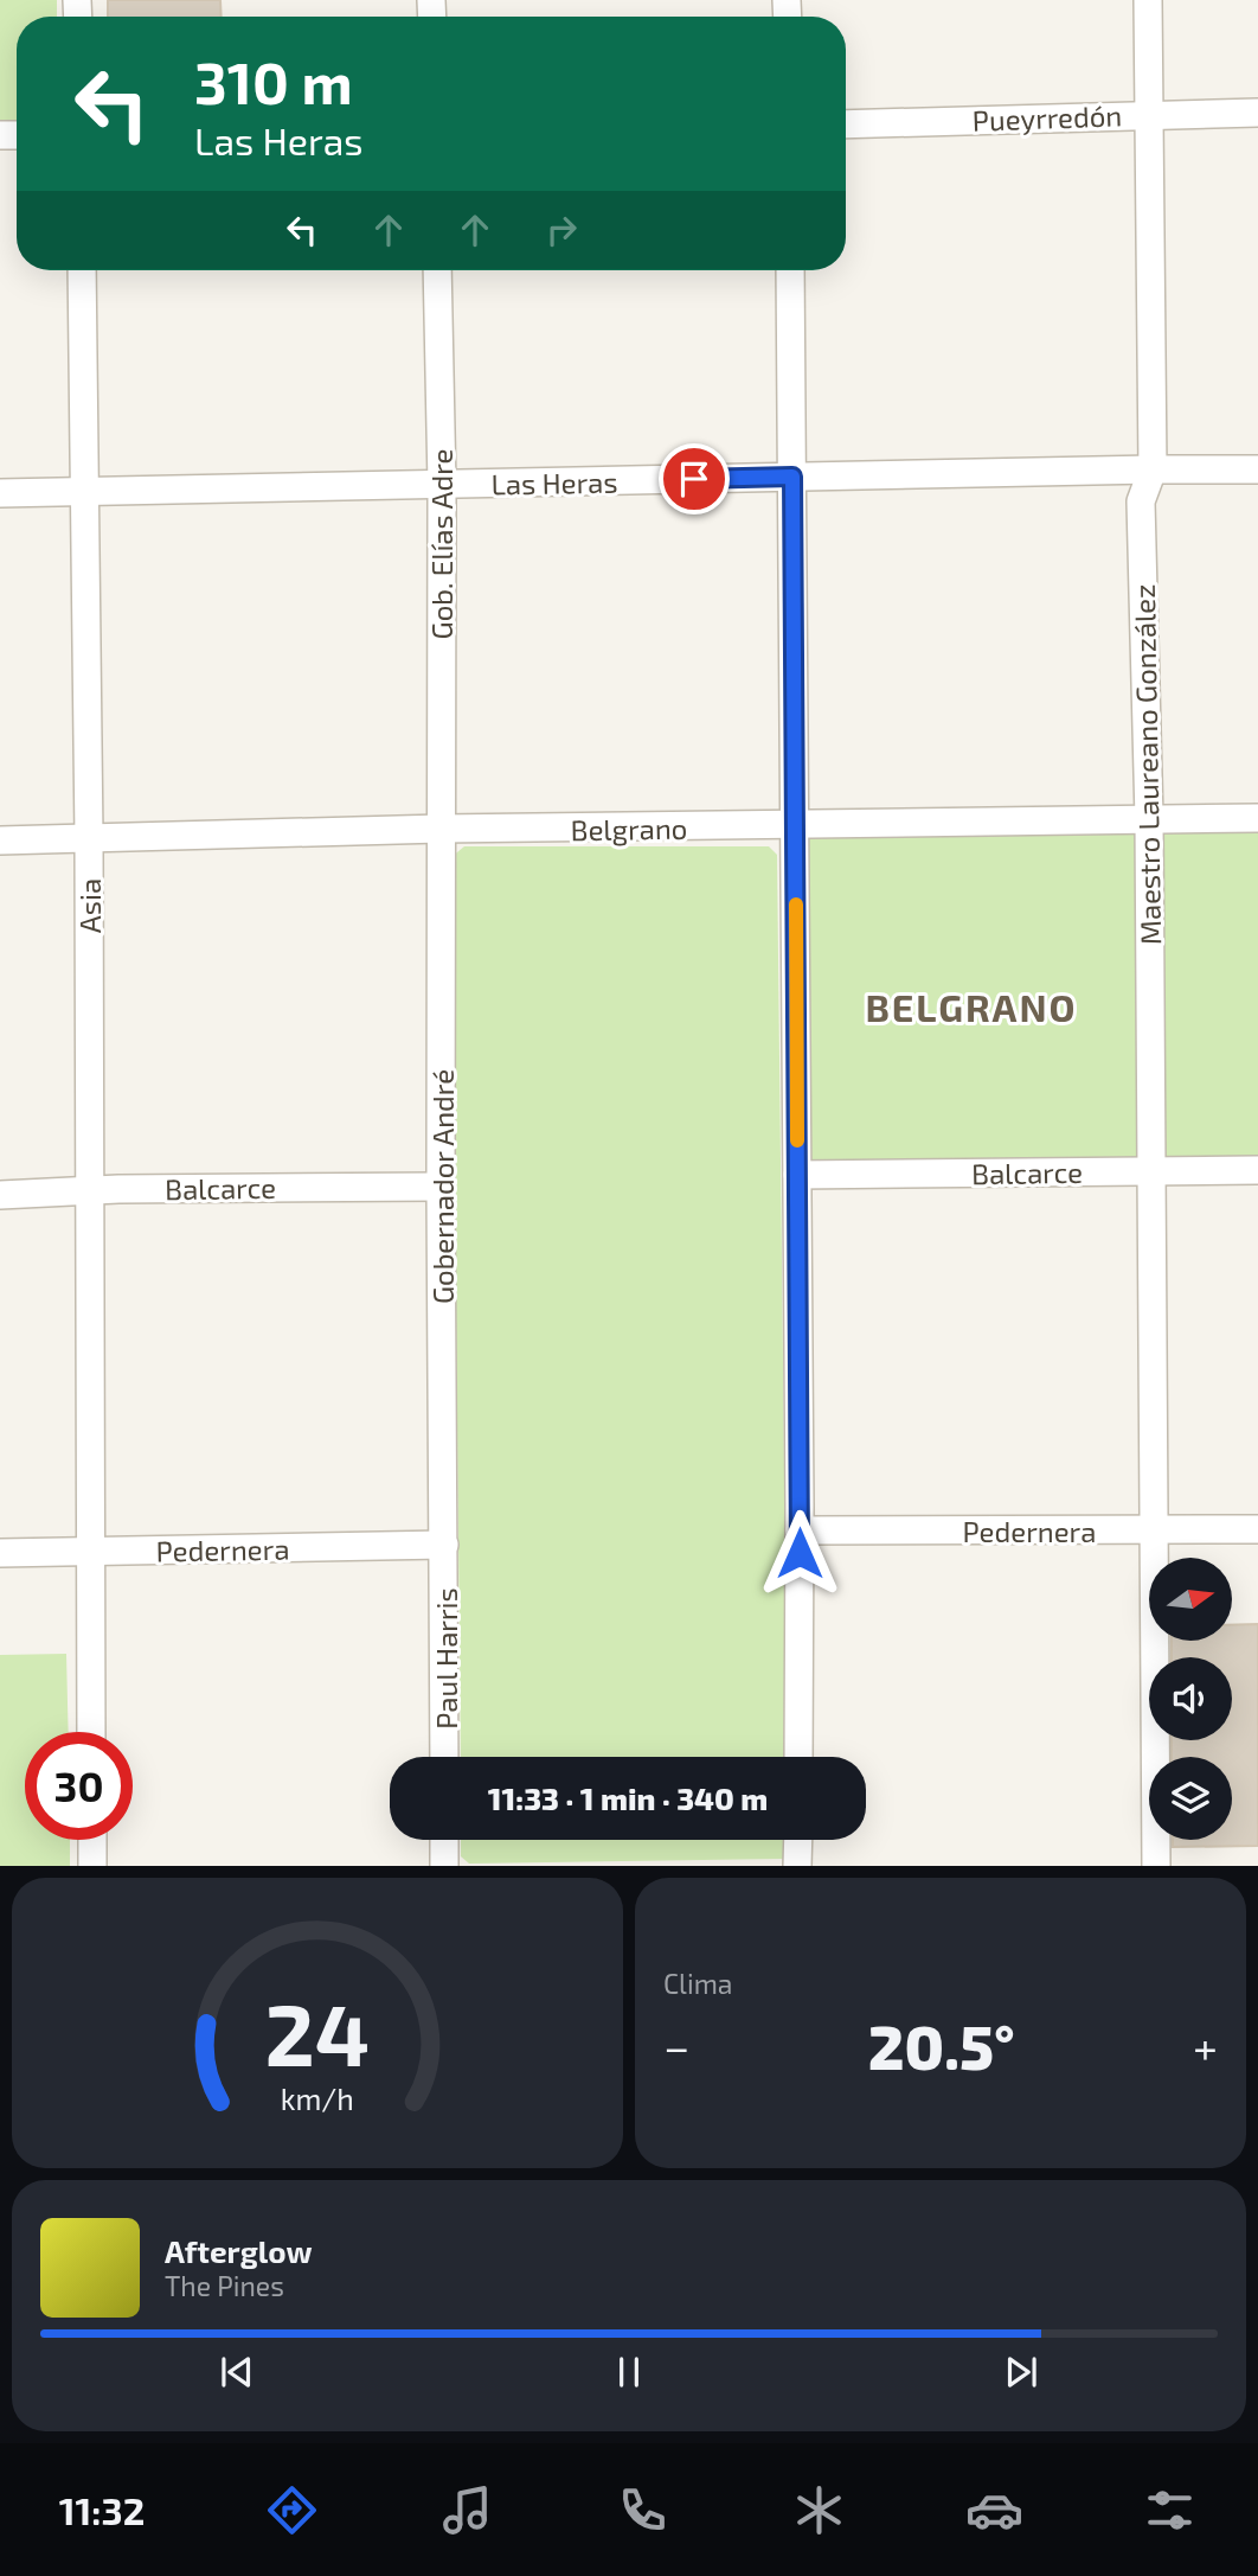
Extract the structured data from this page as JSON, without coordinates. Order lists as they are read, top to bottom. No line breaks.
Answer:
{"streets":{"street":["Pueyrredón","Las Heras","Gob. Elías Adre","Maestro Laureano González","Belgrano","Asia","Balcarce","Gobernador André","Pedernera","Paul Harris"]},"crossings":[["Pueyrredón","Maestro Laureano González"],["Las Heras","Gob. Elías Adre"],["Las Heras","Maestro Laureano González"],["Las Heras","Asia"],["Gob. Elías Adre","Belgrano"],["Gob. Elías Adre","Gobernador André"],["Maestro Laureano González","Belgrano"],["Maestro Laureano González","Balcarce"],["Maestro Laureano González","Pedernera"],["Belgrano","Asia"],["Belgrano","Gobernador André"],["Asia","Balcarce"],["Asia","Pedernera"],["Balcarce","Gobernador André"],["Gobernador André","Pedernera"],["Gobernador André","Paul Harris"],["Pedernera","Paul Harris"]],"districts":["BELGRANO"],"north":"right","page":{"turn":["310 m","Las Heras"],"limit":"30","trip":"11:33 · 1 min · 340 m","tile":"Clima","heat":["−","20.5°","+"],"song":["Afterglow","The Pines"],"tabs":"11:32","gauge":["24","km/h"]}}
